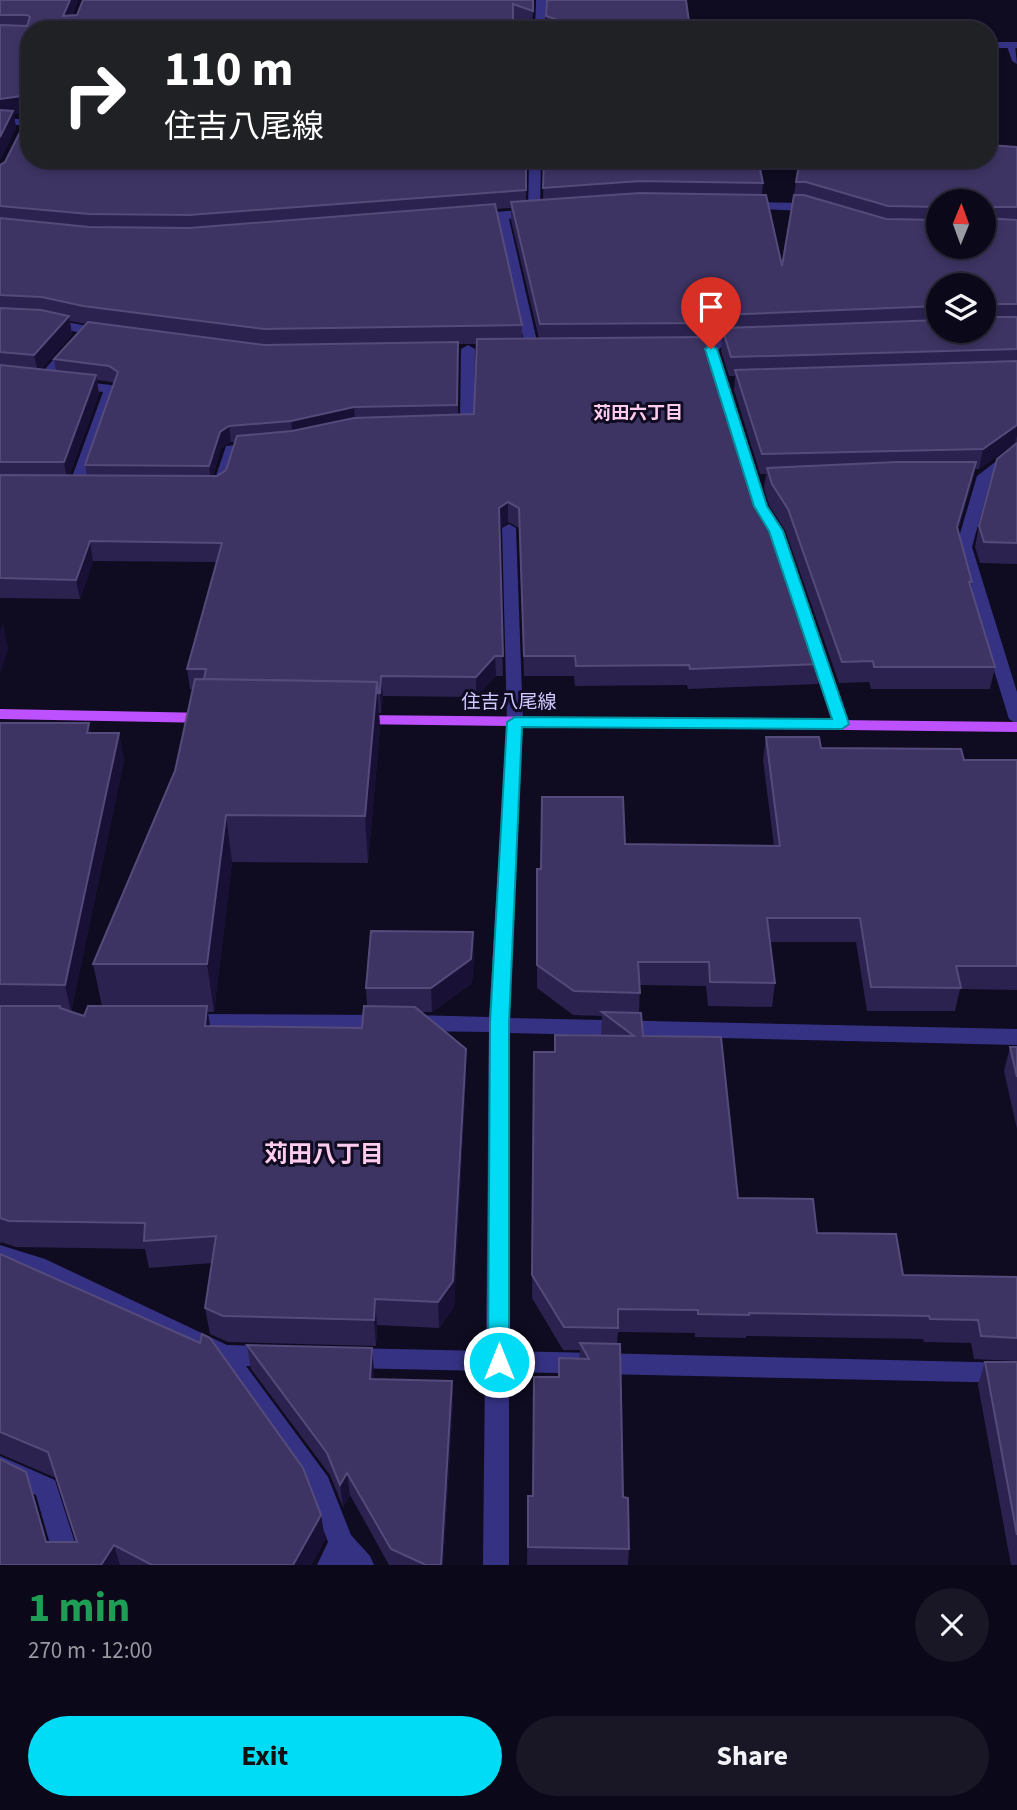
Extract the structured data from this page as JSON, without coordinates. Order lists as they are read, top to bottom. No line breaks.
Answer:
{"streets":{"main road":["住吉八尾線"]},"districts":["苅田六丁目","苅田八丁目"],"north":"top","page":{"turn":["110 m","住吉八尾線"],"heading":["1 min","270 m · 12:00"],"buttons":["Exit","Share"]}}
